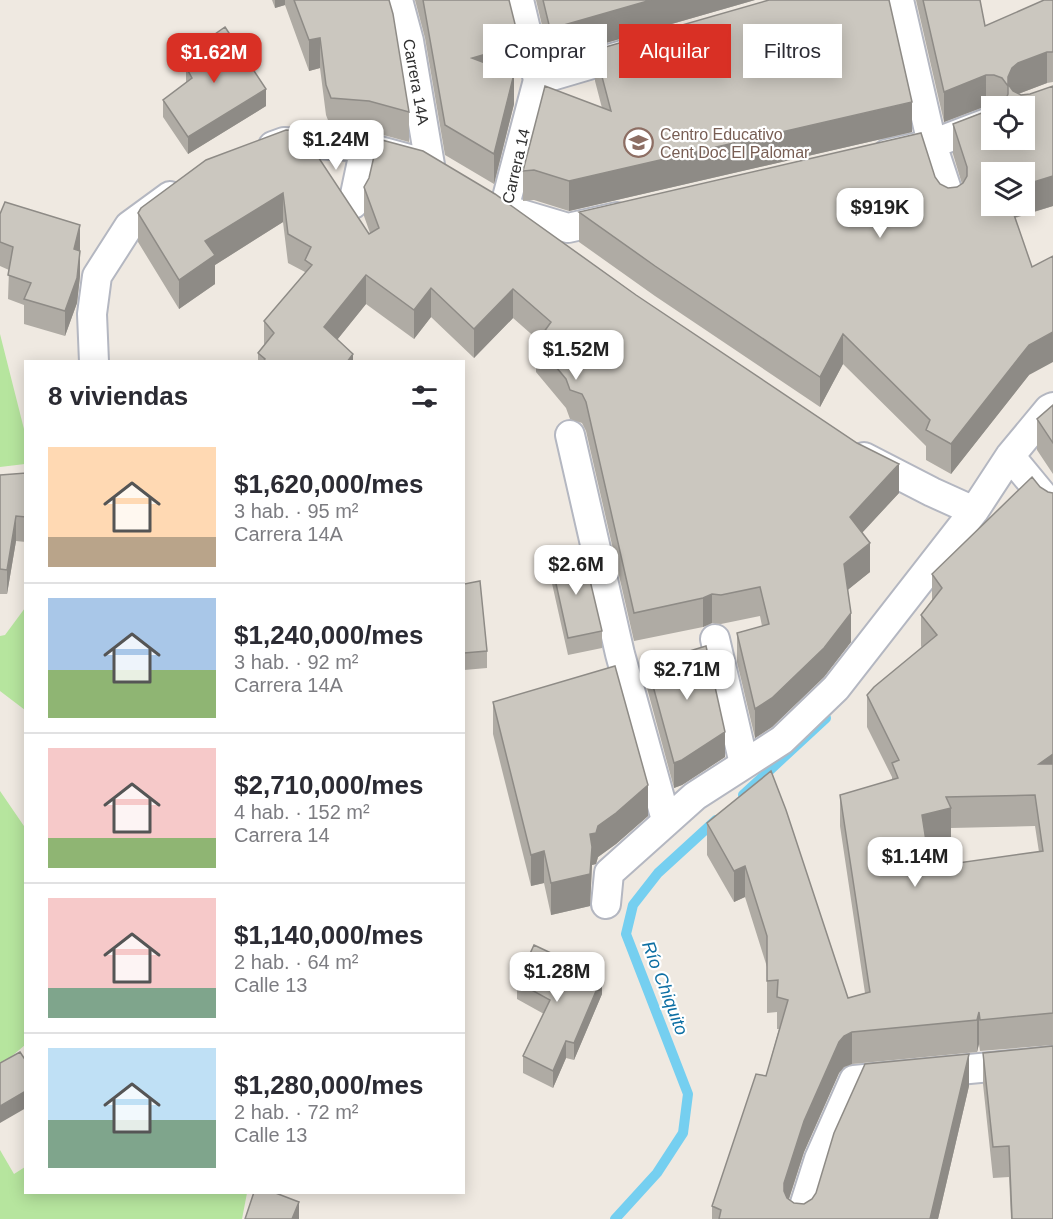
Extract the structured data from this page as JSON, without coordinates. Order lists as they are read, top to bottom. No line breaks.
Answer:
{"streets":{"street":["Carrera 14A","Carrera 14"]},"water":["Río Chiquito"],"places":{"school or university":["Centro Educativo Cent Doc El Palomar"]},"page":{"chip":["Comprar","Alquilar","Filtros"],"price":["$1.62M","$1.24M","$919K","$1.52M","$2.6M","$2.71M","$1.14M","$1.28M"],"heading":"8 viviendas","list":[{"name":"$1,620,000/mes","note":"3 hab. · 95 m² · Carrera 14A"},{"name":"$1,240,000/mes","note":"3 hab. · 92 m² · Carrera 14A"},{"name":"$2,710,000/mes","note":"4 hab. · 152 m² · Carrera 14"},{"name":"$1,140,000/mes","note":"2 hab. · 64 m² · Calle 13"},{"name":"$1,280,000/mes","note":"2 hab. · 72 m² · Calle 13"}]}}
